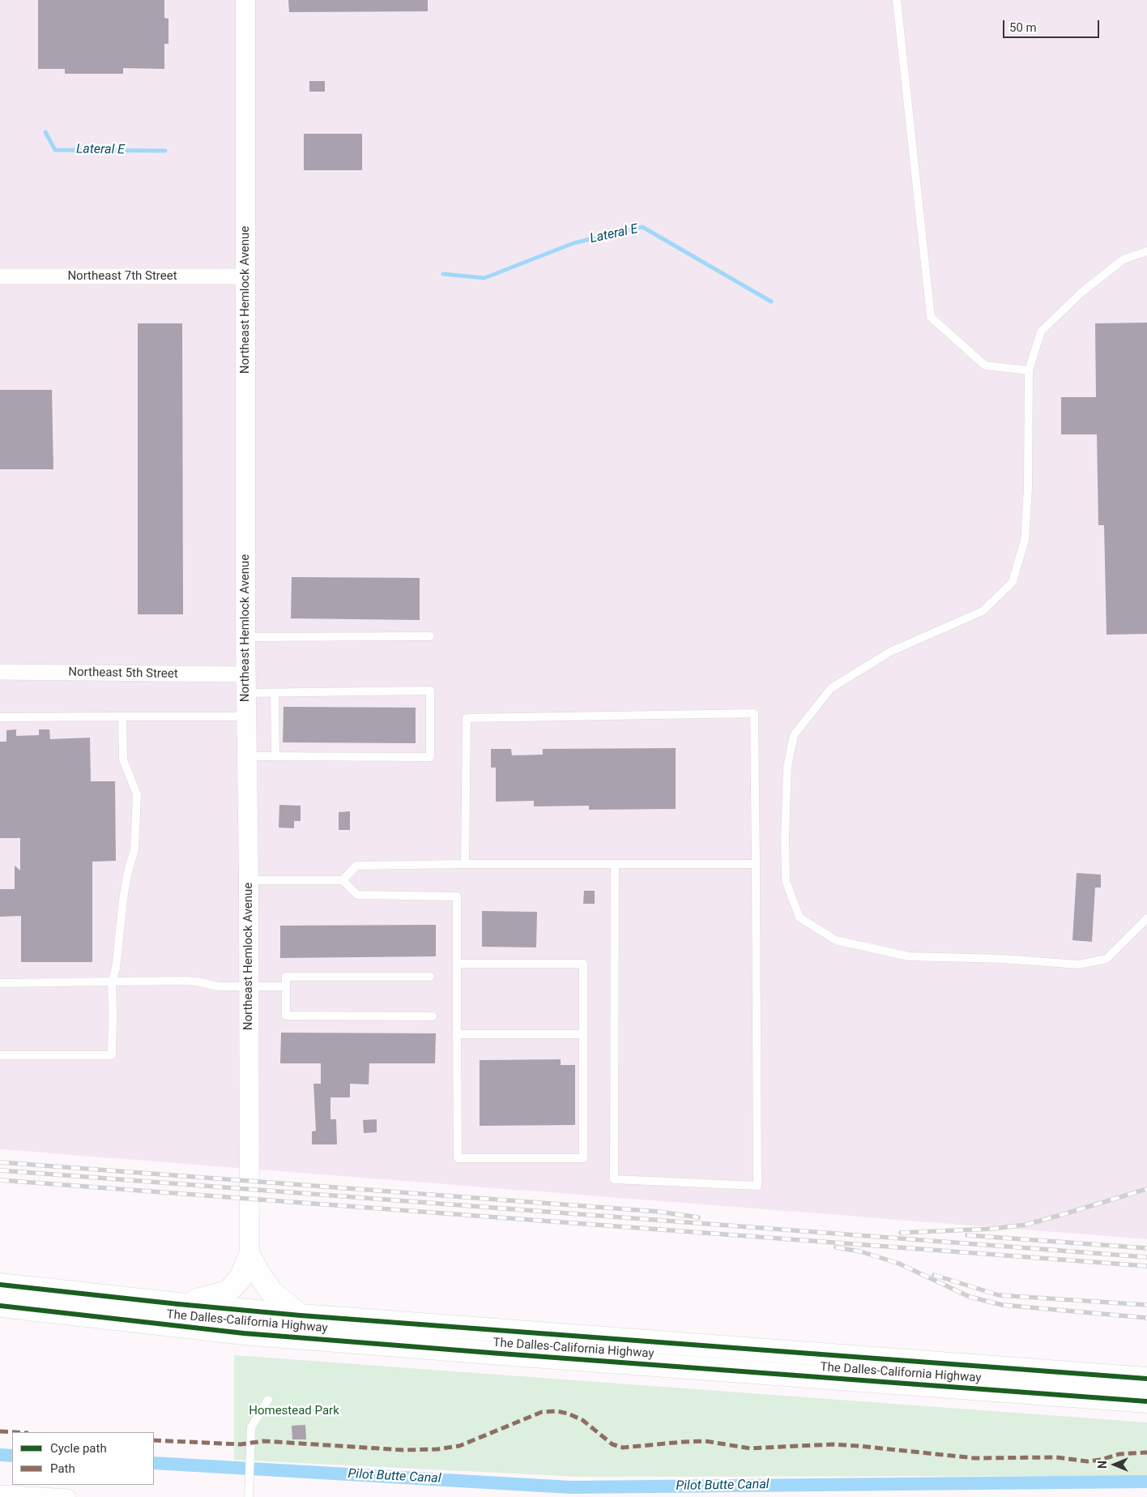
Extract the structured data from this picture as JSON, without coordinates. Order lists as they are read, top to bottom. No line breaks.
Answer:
{"streets":{"highway":["The Dalles-California Highway"],"street":["Northeast 7th Street","Northeast Hemlock Avenue","Northeast 5th Street"]},"crossings":[["Northeast 7th Street","Northeast Hemlock Avenue"],["Northeast Hemlock Avenue","Northeast 5th Street"]],"water":["Lateral E","Pilot Butte Canal"],"parks":["Homestead Park"],"legend":["Cycle path","Path"],"scale_bar":"50 m","north":"left"}
